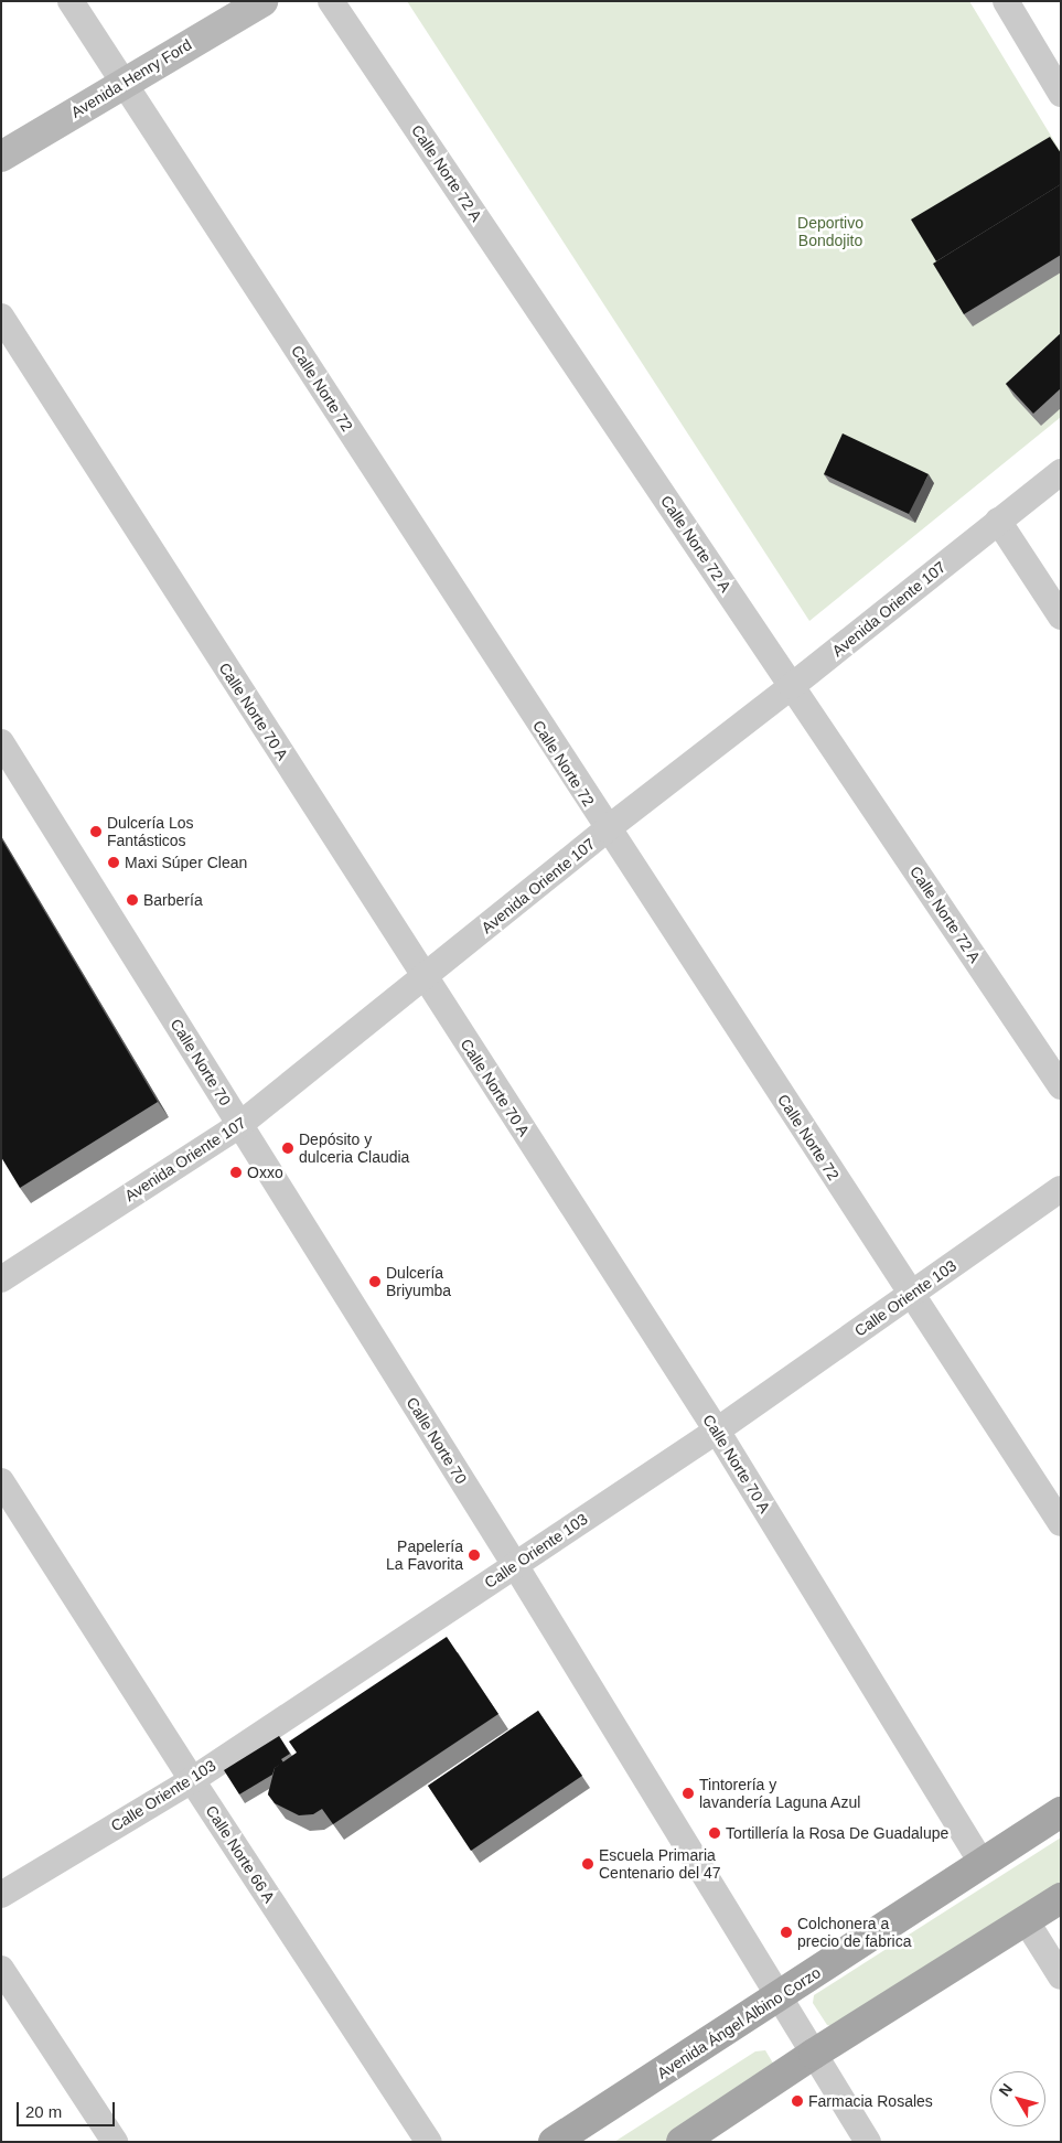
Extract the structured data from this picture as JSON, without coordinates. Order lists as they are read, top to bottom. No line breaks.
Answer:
{"streets":{"main road":["Avenida Ángel Albino Corzo"],"street":["Avenida Henry Ford","Calle Norte 72 A","Calle Norte 72","Avenida Oriente 107","Calle Norte 70 A","Calle Norte 70","Calle Oriente 103","Calle Norte 66 A"]},"crossings":[["Avenida Henry Ford","Calle Norte 72"],["Calle Norte 72 A","Avenida Oriente 107"],["Calle Norte 72","Avenida Oriente 107"],["Calle Norte 72","Calle Oriente 103"],["Avenida Oriente 107","Calle Norte 70 A"],["Avenida Oriente 107","Calle Norte 70"],["Calle Norte 70 A","Calle Oriente 103"],["Calle Norte 70 A","Avenida Ángel Albino Corzo"],["Calle Norte 70","Calle Oriente 103"],["Calle Norte 70","Avenida Ángel Albino Corzo"],["Calle Oriente 103","Calle Norte 66 A"]],"parks":["Deportivo Bondojito"],"places":["Dulcería Los Fantásticos","Maxi Súper Clean","Barbería","Depósito y dulceria Claudia","Oxxo","Dulcería Briyumba","Papelería La Favorita","Tintorería y lavandería Laguna Azul","Tortillería la Rosa De Guadalupe","Escuela Primaria Centenario del 47","Colchonera a precio de fabrica","Farmacia Rosales"],"scale_bar":"20 m","north":"top left"}
